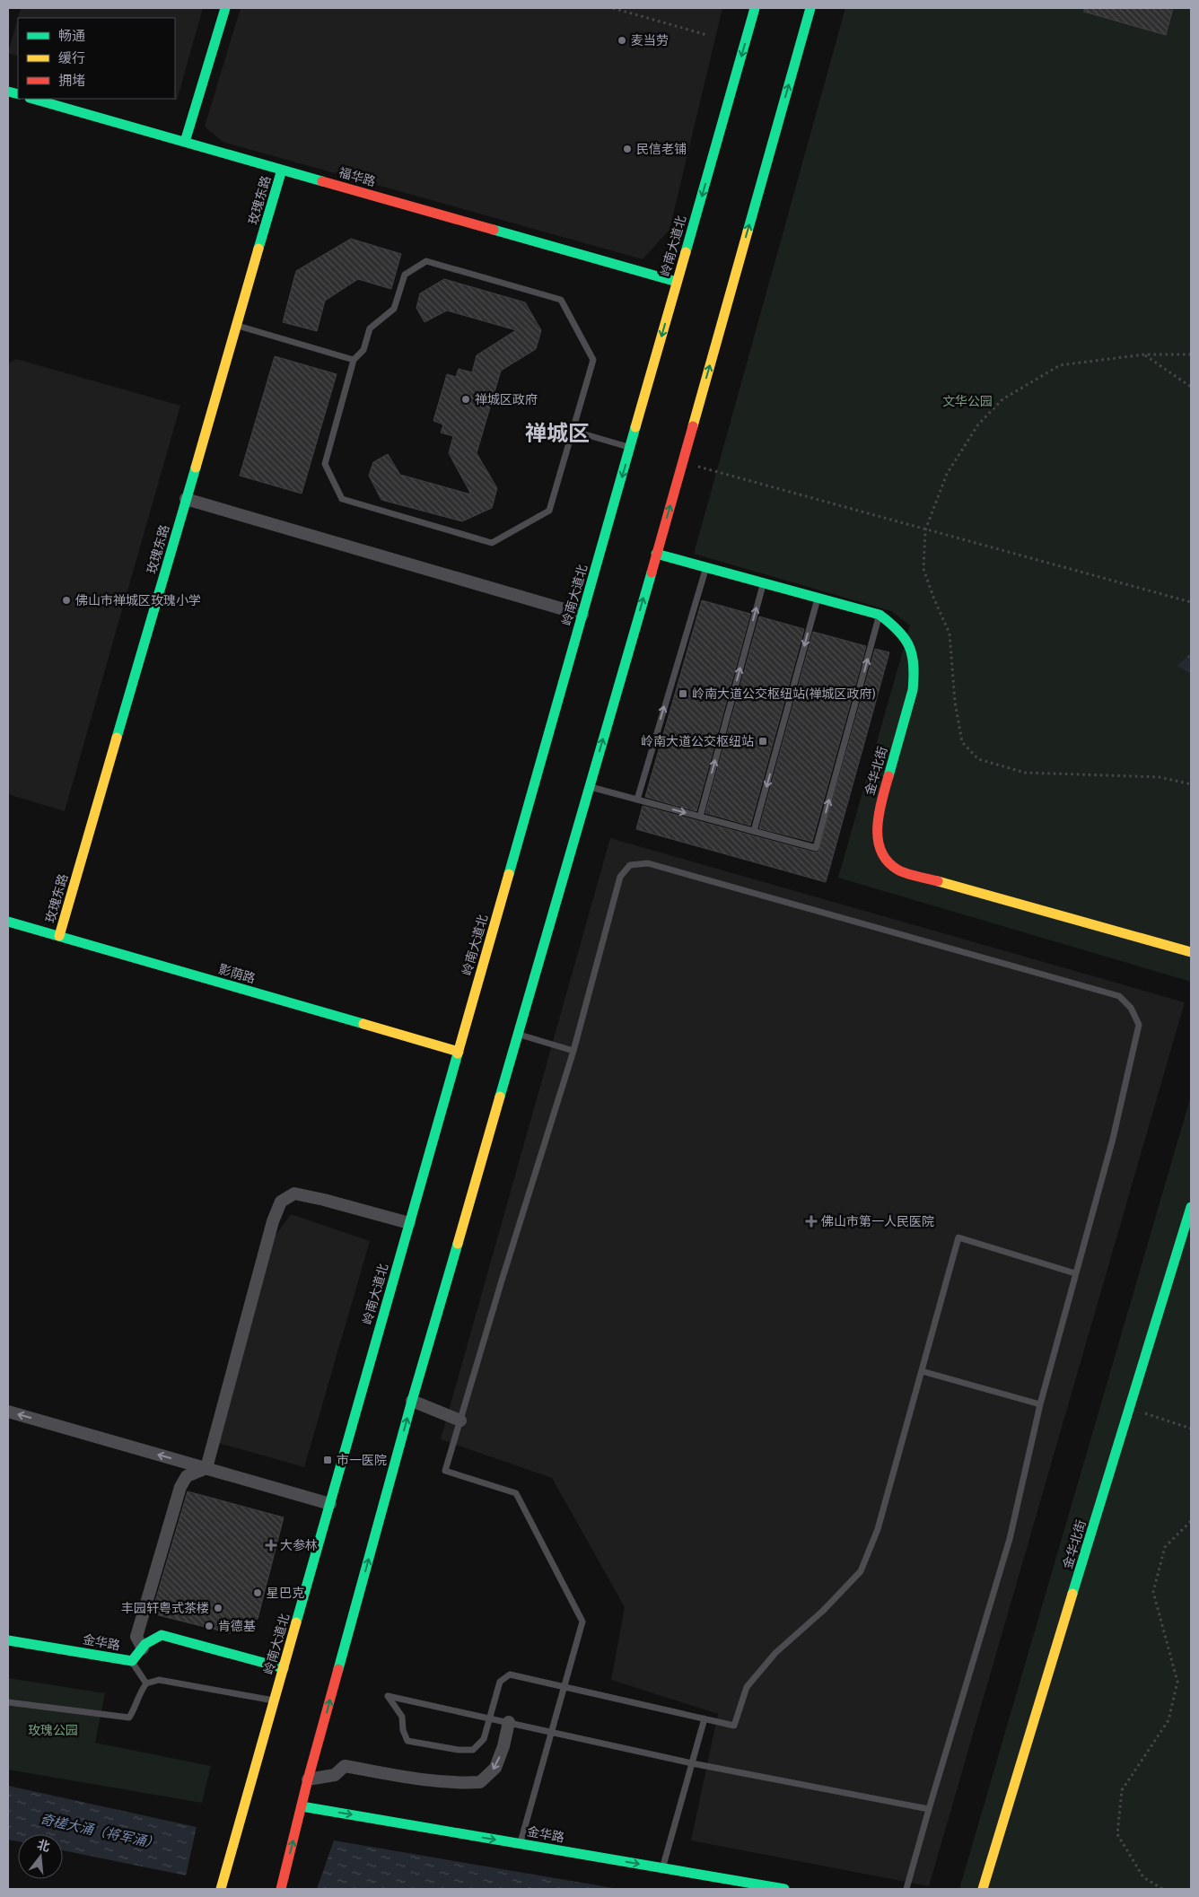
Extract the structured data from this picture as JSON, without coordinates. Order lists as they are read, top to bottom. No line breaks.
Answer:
{"streets":{"street":["福华路","玫瑰东路","岭南大道北","金华北街","影荫路","金华路"]},"crossings":[["福华路","玫瑰东路"],["福华路","岭南大道北"],["玫瑰东路","影荫路"],["岭南大道北","影荫路"],["岭南大道北","金华路"]],"one_way":["金华路"],"districts":["禅城区"],"water":["奇槎大涌（将军涌）"],"parks":["文华公园","玫瑰公园"],"places":{"other":["麦当劳","民信老铺","禅城区政府","佛山市禅城区玫瑰小学","星巴克","丰园轩粤式茶楼","肯德基"],"transit":["岭南大道公交枢纽站(禅城区政府)","岭南大道公交枢纽站","市一医院"],"health":["佛山市第一人民医院","大参林"]},"legend":["畅通","缓行","拥堵"],"north":"top"}
